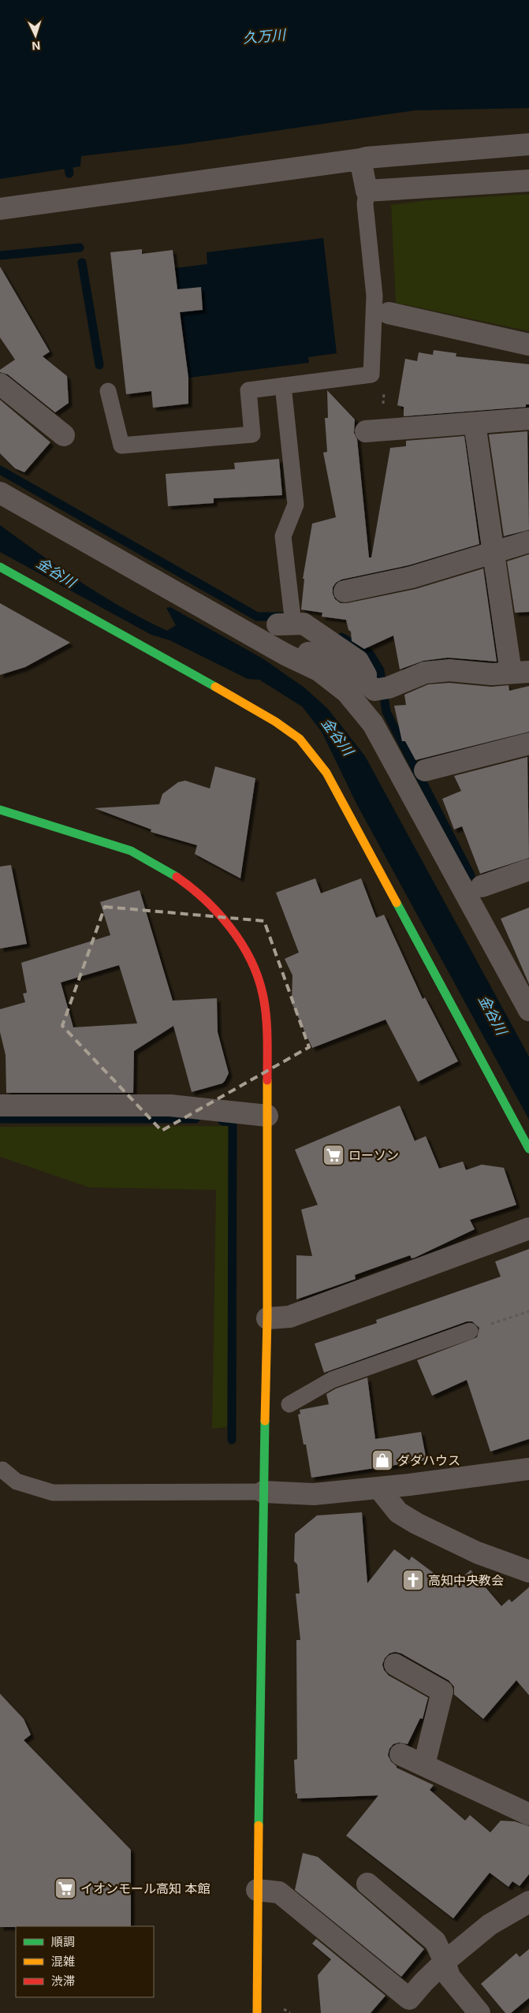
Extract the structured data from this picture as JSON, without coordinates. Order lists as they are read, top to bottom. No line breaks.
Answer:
{"water":["久万川","金谷川"],"places":{"supermarket":["ローソン","イオンモール高知 本館"],"shop":["ダダハウス"],"church":["高知中央教会"]},"legend":["順調","混雑","渋滞"],"north":"bottom"}
